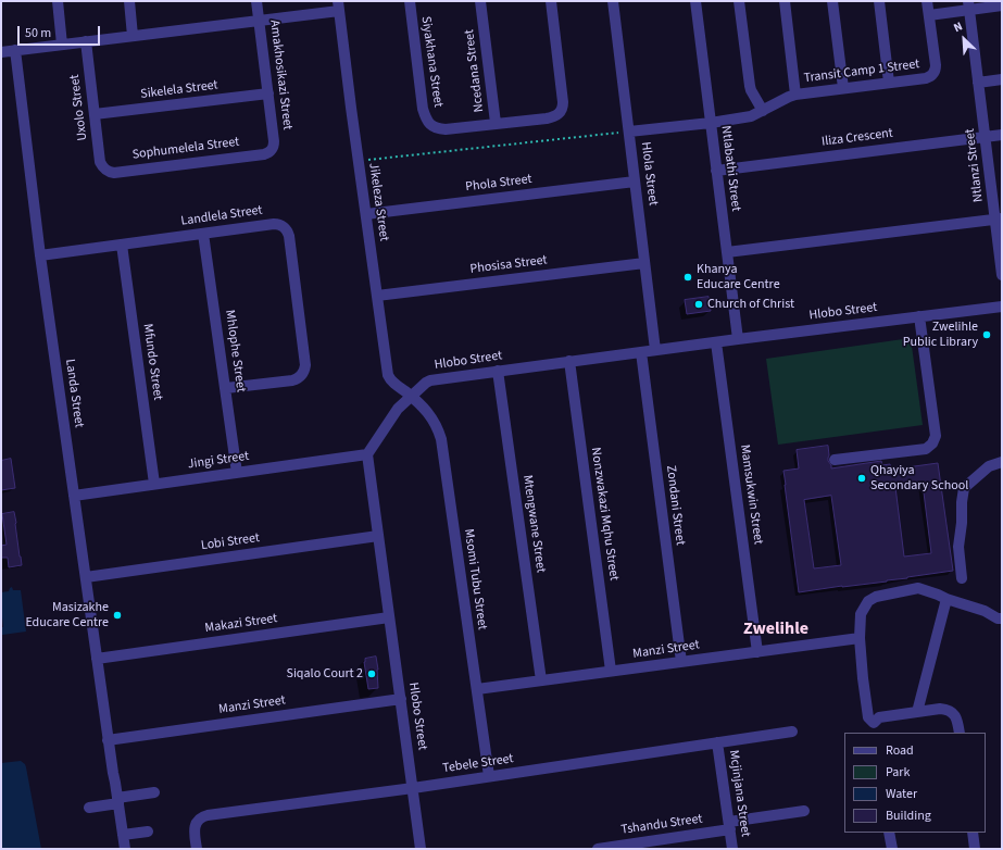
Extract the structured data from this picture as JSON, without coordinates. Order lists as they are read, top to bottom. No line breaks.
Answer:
{"streets":{"street":["Siyakhana Street","Ncedana Street","Transit Camp 1 Street","Amakhosikazi Street","Sikelela Street","Uxolo Street","Iliza Crescent","Sophumelela Street","Ntlanzi Street","Ntlabathi Street","Hlola Street","Phola Street","Jikeleza Street","Landlela Street","Phosisa Street","Hlobo Street","Mhlophe Street","Mfundo Street","Landa Street","Jingi Street","Mamsukwin Street","Zondani Street","Nonzwakazi Mqhu Street","Mtengwane Street","Lobi Street","Msomi Tubu Street","Makazi Street","Manzi Street","Tebele Street","Mcjinjana Street","Tshandu Street"]},"crossings":[["Siyakhana Street","Ncedana Street"],["Transit Camp 1 Street","Ntlabathi Street"],["Transit Camp 1 Street","Hlola Street"],["Amakhosikazi Street","Sikelela Street"],["Amakhosikazi Street","Sophumelela Street"],["Sikelela Street","Uxolo Street"],["Uxolo Street","Sophumelela Street"],["Iliza Crescent","Ntlanzi Street"],["Iliza Crescent","Ntlabathi Street"],["Ntlabathi Street","Hlobo Street"],["Hlola Street","Phola Street"],["Hlola Street","Phosisa Street"],["Hlola Street","Hlobo Street"],["Phola Street","Jikeleza Street"],["Jikeleza Street","Phosisa Street"],["Jikeleza Street","Hlobo Street"],["Jikeleza Street","Msomi Tubu Street"],["Landlela Street","Mhlophe Street"],["Landlela Street","Mfundo Street"],["Landlela Street","Landa Street"],["Hlobo Street","Jingi Street"],["Hlobo Street","Mamsukwin Street"],["Hlobo Street","Zondani Street"],["Hlobo Street","Nonzwakazi Mqhu Street"],["Hlobo Street","Mtengwane Street"],["Hlobo Street","Lobi Street"],["Hlobo Street","Msomi Tubu Street"],["Hlobo Street","Makazi Street"],["Hlobo Street","Manzi Street"],["Hlobo Street","Tebele Street"],["Mhlophe Street","Jingi Street"],["Mfundo Street","Jingi Street"],["Landa Street","Jingi Street"],["Landa Street","Lobi Street"],["Landa Street","Makazi Street"],["Landa Street","Manzi Street"],["Mamsukwin Street","Manzi Street"],["Zondani Street","Manzi Street"],["Nonzwakazi Mqhu Street","Manzi Street"],["Mtengwane Street","Manzi Street"],["Msomi Tubu Street","Manzi Street"],["Msomi Tubu Street","Tebele Street"],["Tebele Street","Mcjinjana Street"],["Mcjinjana Street","Tshandu Street"]],"districts":["Zwelihle"],"places":["Khanya Educare Centre","Church of Christ","Zwelihle Public Library","Qhayiya Secondary School","Masizakhe Educare Centre","Siqalo Court 2"],"legend":["Road","Park","Water","Building"],"scale_bar":"50 m","north":"top left"}
